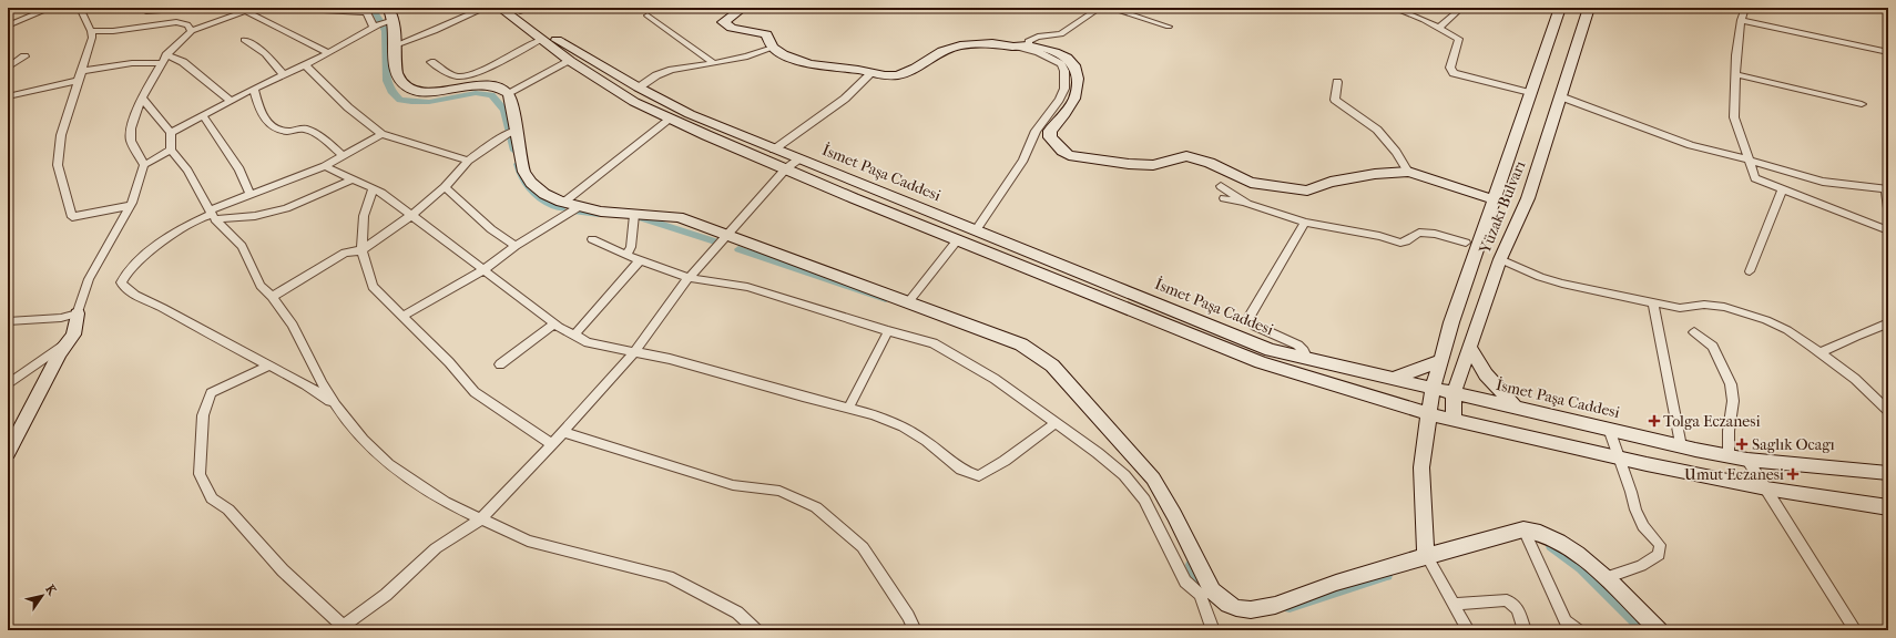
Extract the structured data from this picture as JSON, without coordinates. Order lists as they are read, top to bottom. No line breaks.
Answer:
{"streets":{"main road":["İsmet Paşa Caddesi","Yüzakı Bulvarı"]},"crossings":[["İsmet Paşa Caddesi","Yüzakı Bulvarı"]],"places":{"health":["Tolga Eczanesi","Saglık Ocagı","Umut Eczanesi"]},"north":"top right"}
